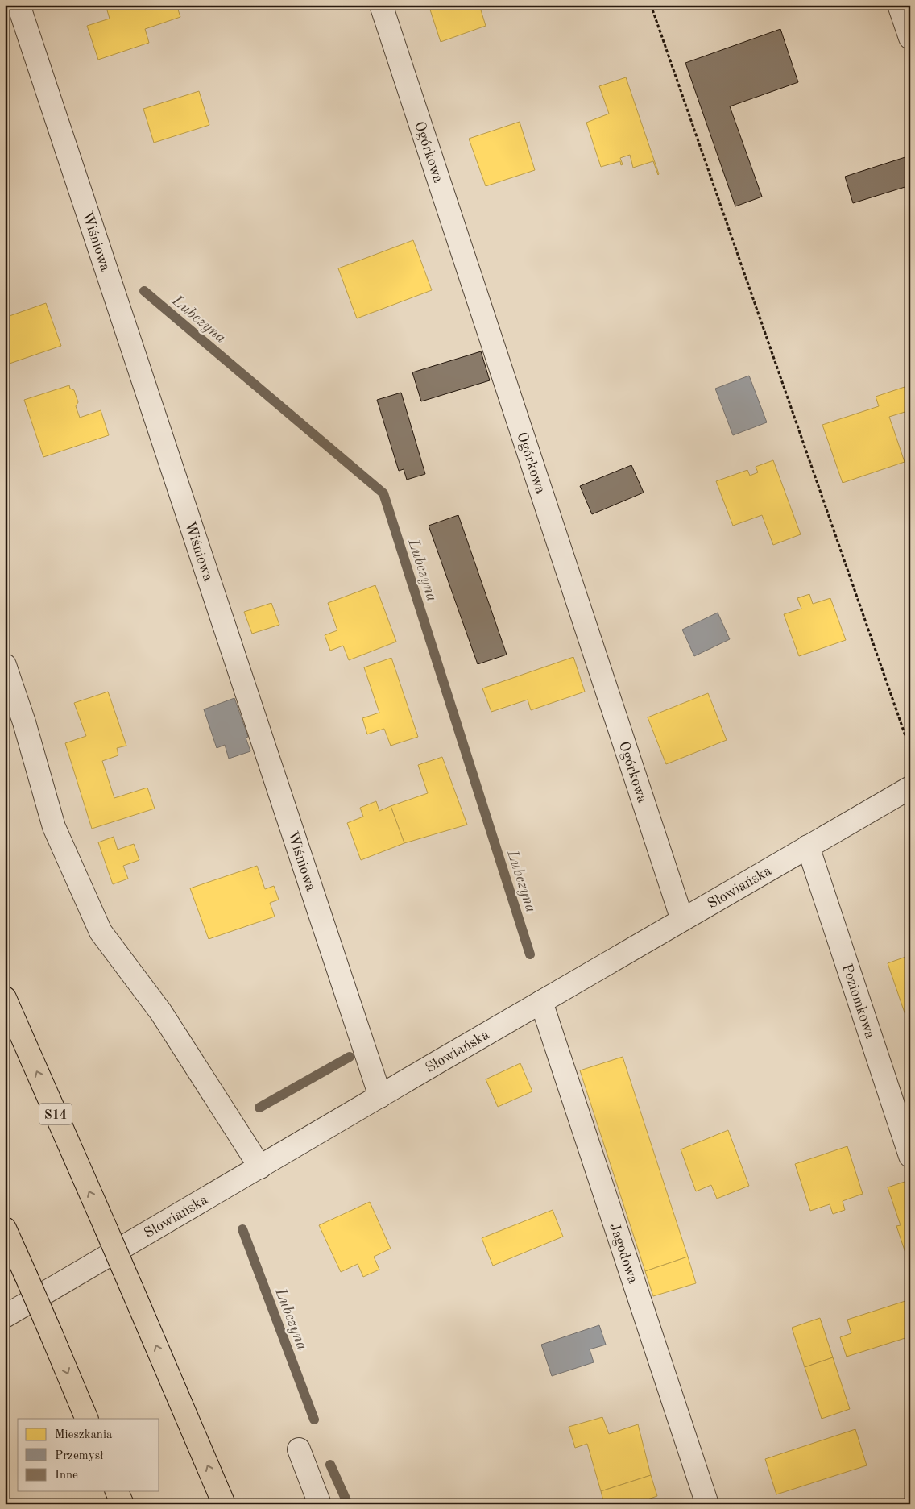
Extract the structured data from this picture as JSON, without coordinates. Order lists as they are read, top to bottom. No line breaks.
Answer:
{"streets":{"highway":["S14"],"street":["Ogórkowa","Wiśniowa","Słowiańska","Poziomkowa","Jagodowa"]},"crossings":[["Ogórkowa","Słowiańska"],["Wiśniowa","Słowiańska"],["Słowiańska","Poziomkowa"],["Słowiańska","Jagodowa"]],"water":["Lubczyna"],"legend":["Mieszkania","Przemysł","Inne"]}
